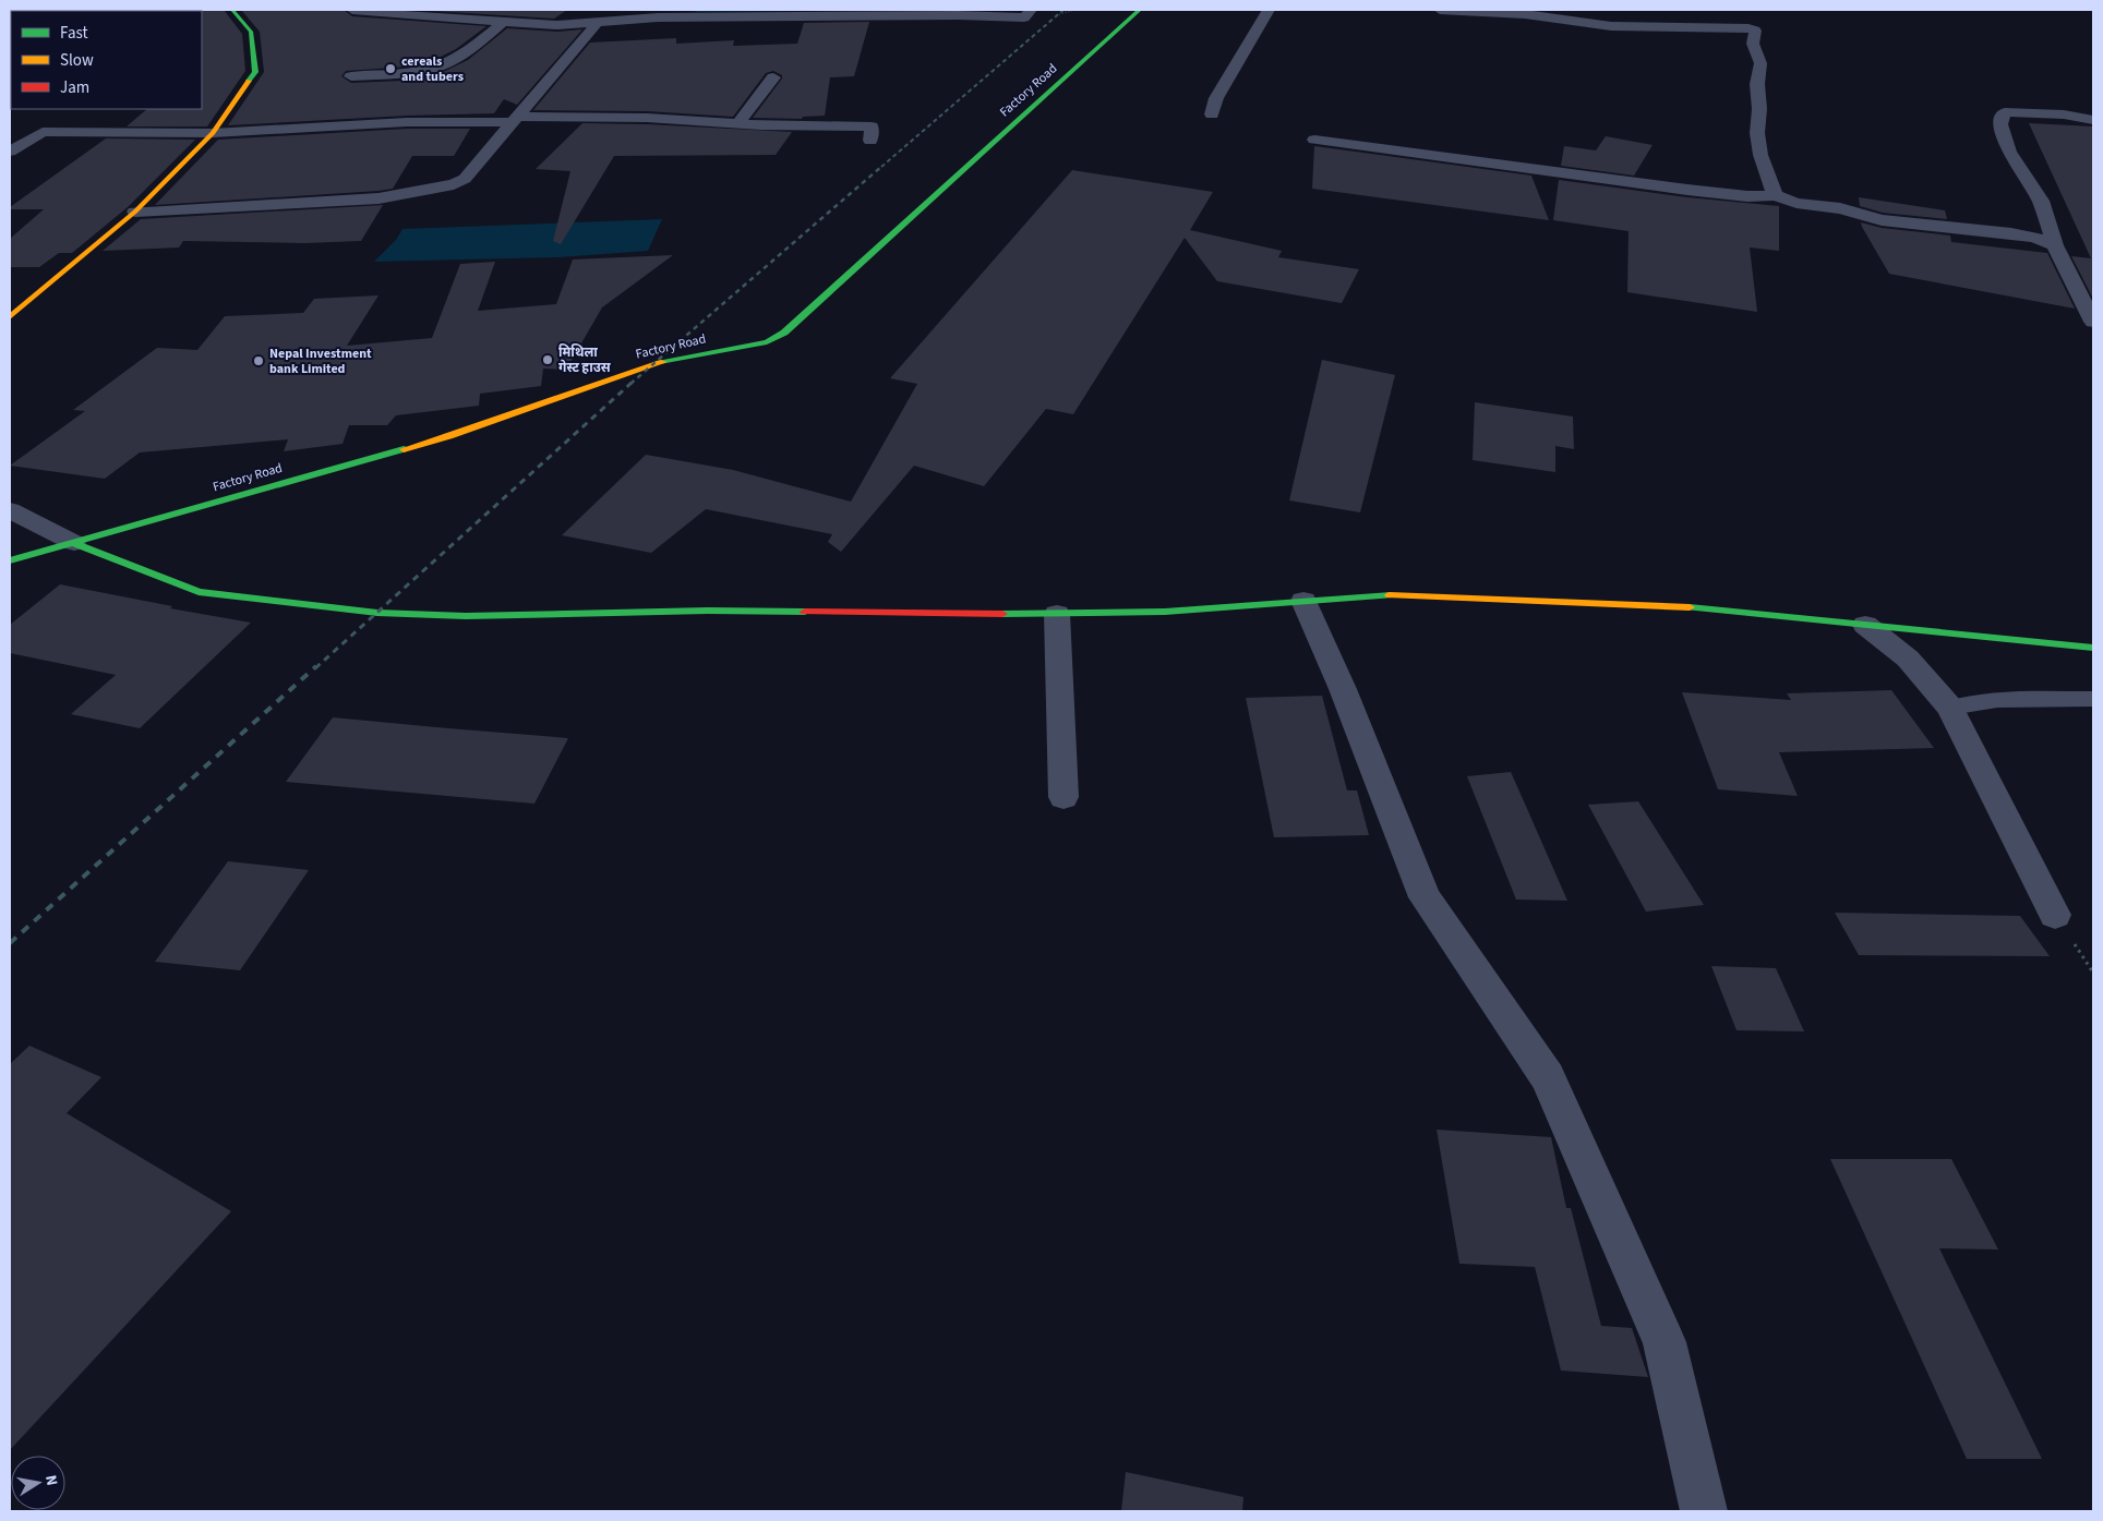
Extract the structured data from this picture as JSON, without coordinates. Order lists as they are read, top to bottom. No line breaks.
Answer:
{"streets":{"main road":["Factory Road"]},"places":["cereals and tubers","मिथिला गेस्ट हाउस","Nepal Investment bank Limited"],"legend":["Fast","Slow","Jam"],"north":"right"}
